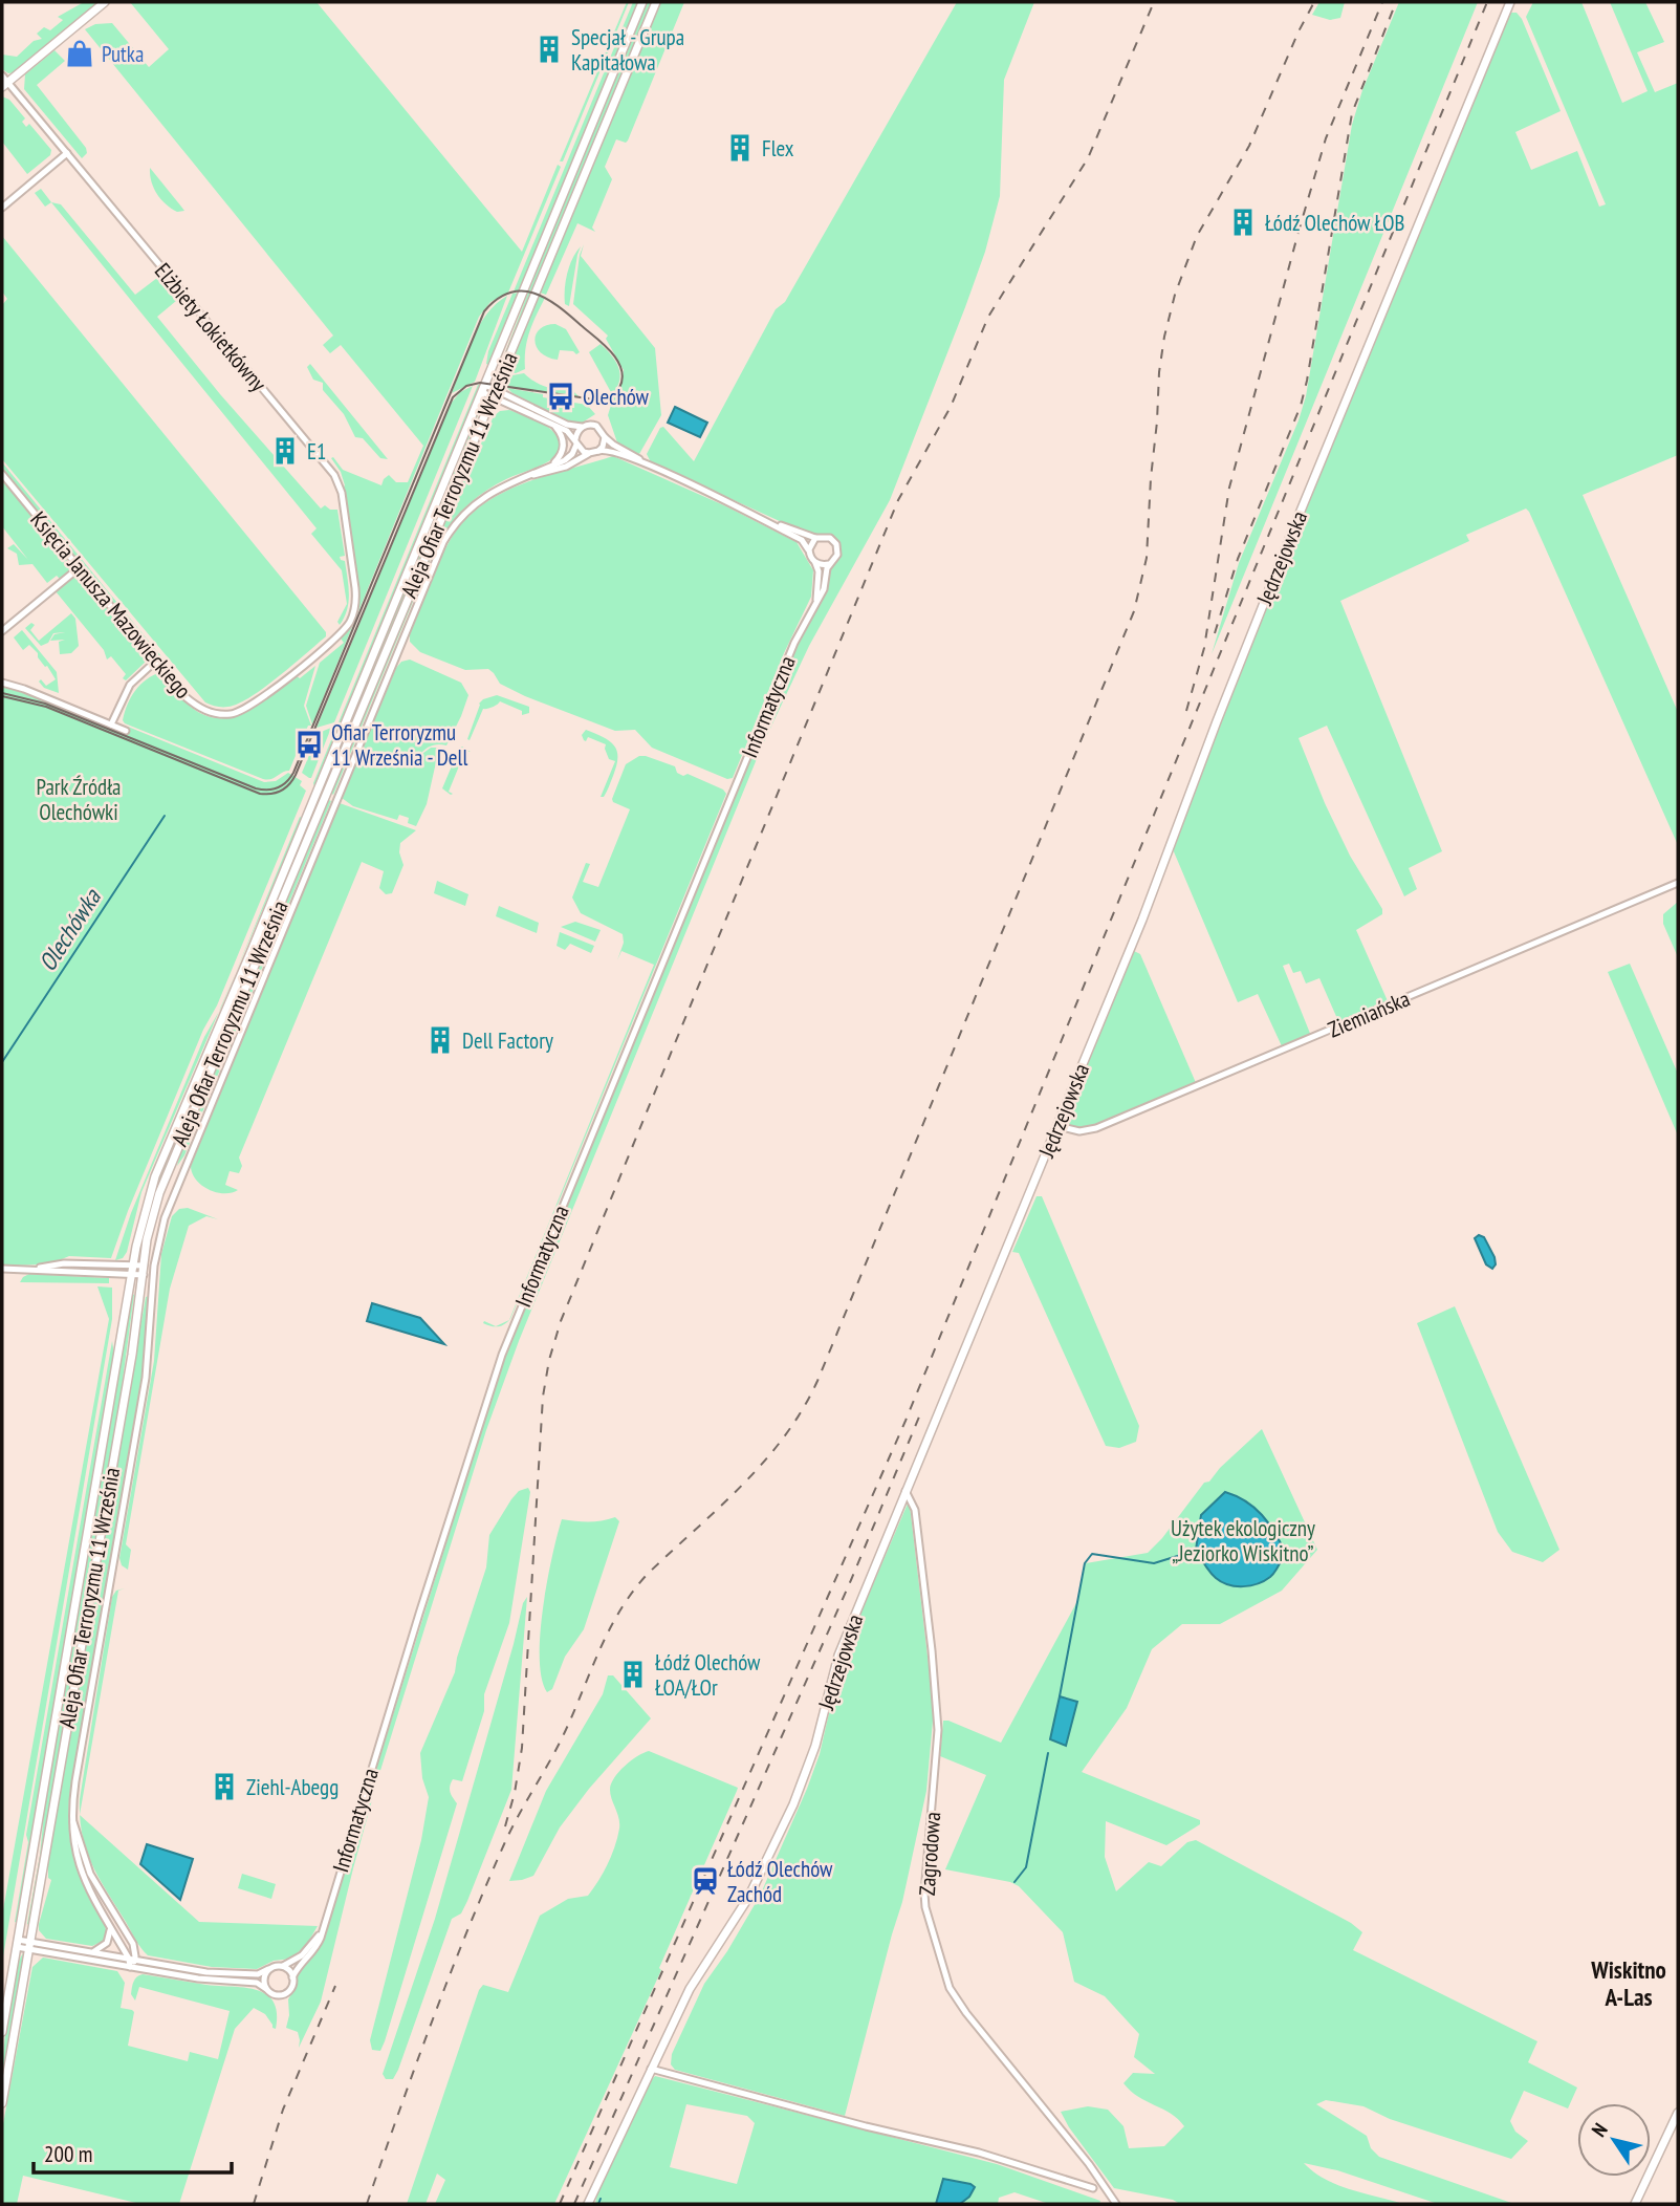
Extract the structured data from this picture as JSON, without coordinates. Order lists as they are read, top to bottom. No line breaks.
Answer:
{"streets":{"street":["Elżbiety Łokietkówny","Aleja Ofiar Terroryzmu 11 Września","Jędrzejowska","Księcia Janusza Mazowieckiego","Informatyczna","Ziemiańska","Zagrodowa"]},"crossings":[["Elżbiety Łokietkówny","Księcia Janusza Mazowieckiego"],["Jędrzejowska","Ziemiańska"],["Jędrzejowska","Zagrodowa"]],"districts":["Wiskitno A-Las"],"water":["Olechówka"],"parks":["Park Źródła Olechówki","Użytek ekologiczny „Jeziorko Wiskitno”"],"places":{"building":["Specjał - Grupa Kapitałowa","Flex","Łódź Olechów ŁOB","E1","Dell Factory","Łódź Olechów ŁOA/ŁOr","Ziehl-Abegg"],"shop":["Putka"],"bus stop":["Olechów","Ofiar Terroryzmu 11 Września - Dell"],"station":["Łódź Olechów Zachód"]},"scale_bar":"200 m","north":"top left"}
